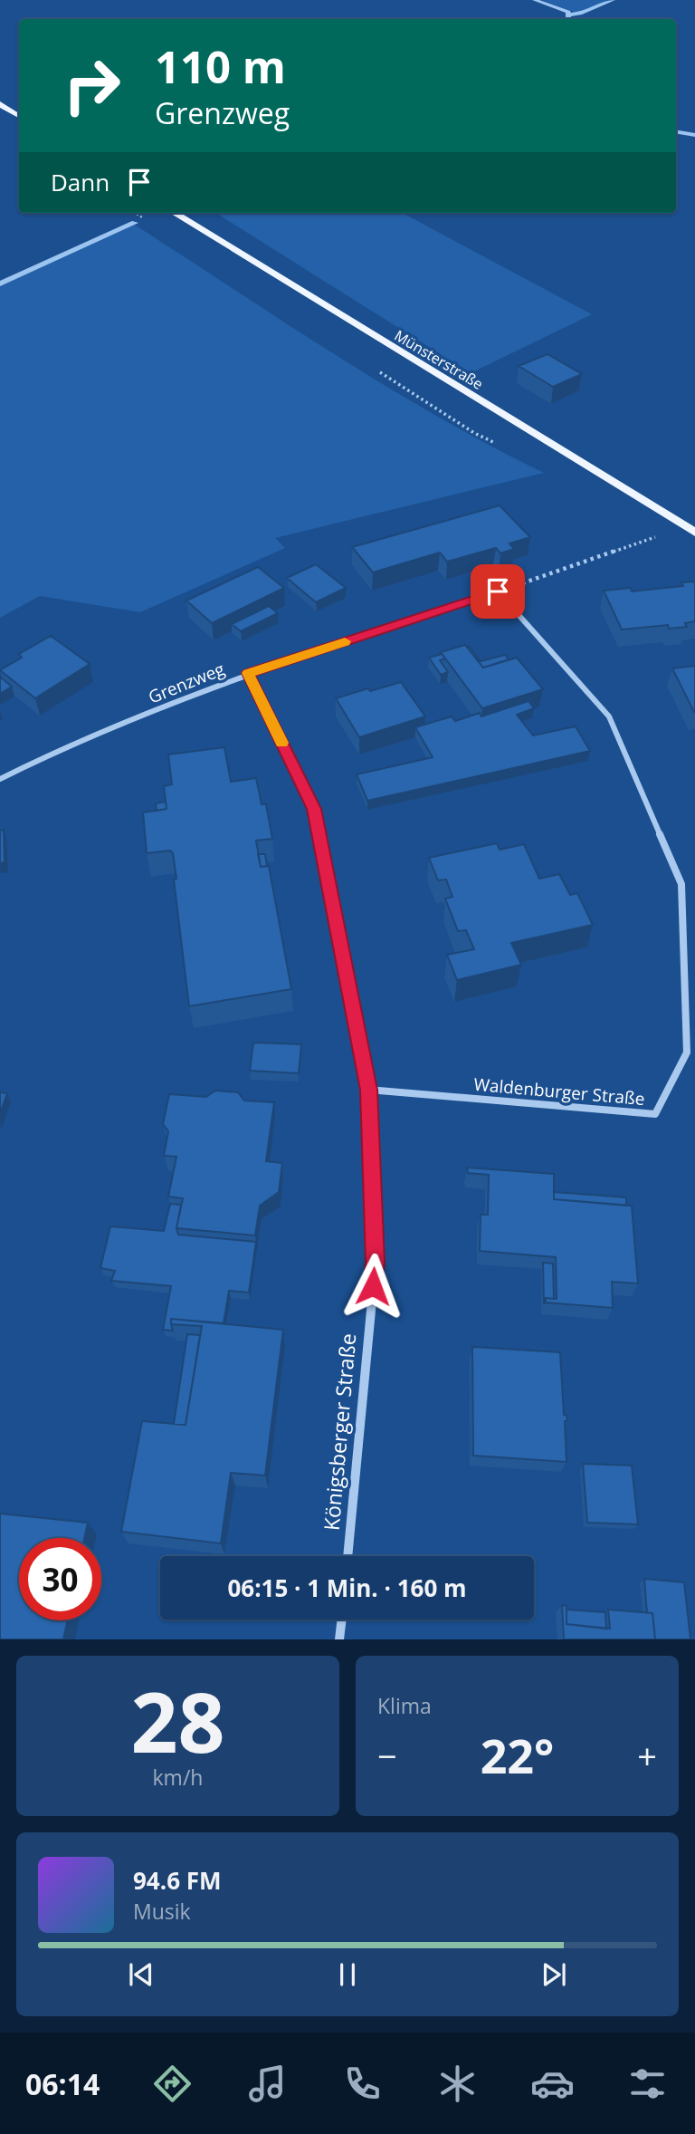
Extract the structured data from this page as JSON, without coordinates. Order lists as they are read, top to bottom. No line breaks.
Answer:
{"streets":{"main road":["Münsterstraße"],"street":["Grenzweg","Waldenburger Straße","Königsberger Straße"]},"crossings":[["Grenzweg","Waldenburger Straße"],["Grenzweg","Königsberger Straße"],["Waldenburger Straße","Königsberger Straße"]],"page":{"turn":["110 m","Grenzweg"],"then":"Dann","limit":"30","trip":"06:15 · 1 Min. · 160 m","tile":[["28","km/h"],"Klima"],"heat":["−","22°","+"],"song":["94.6 FM","Musik"],"tabs":"06:14"}}
